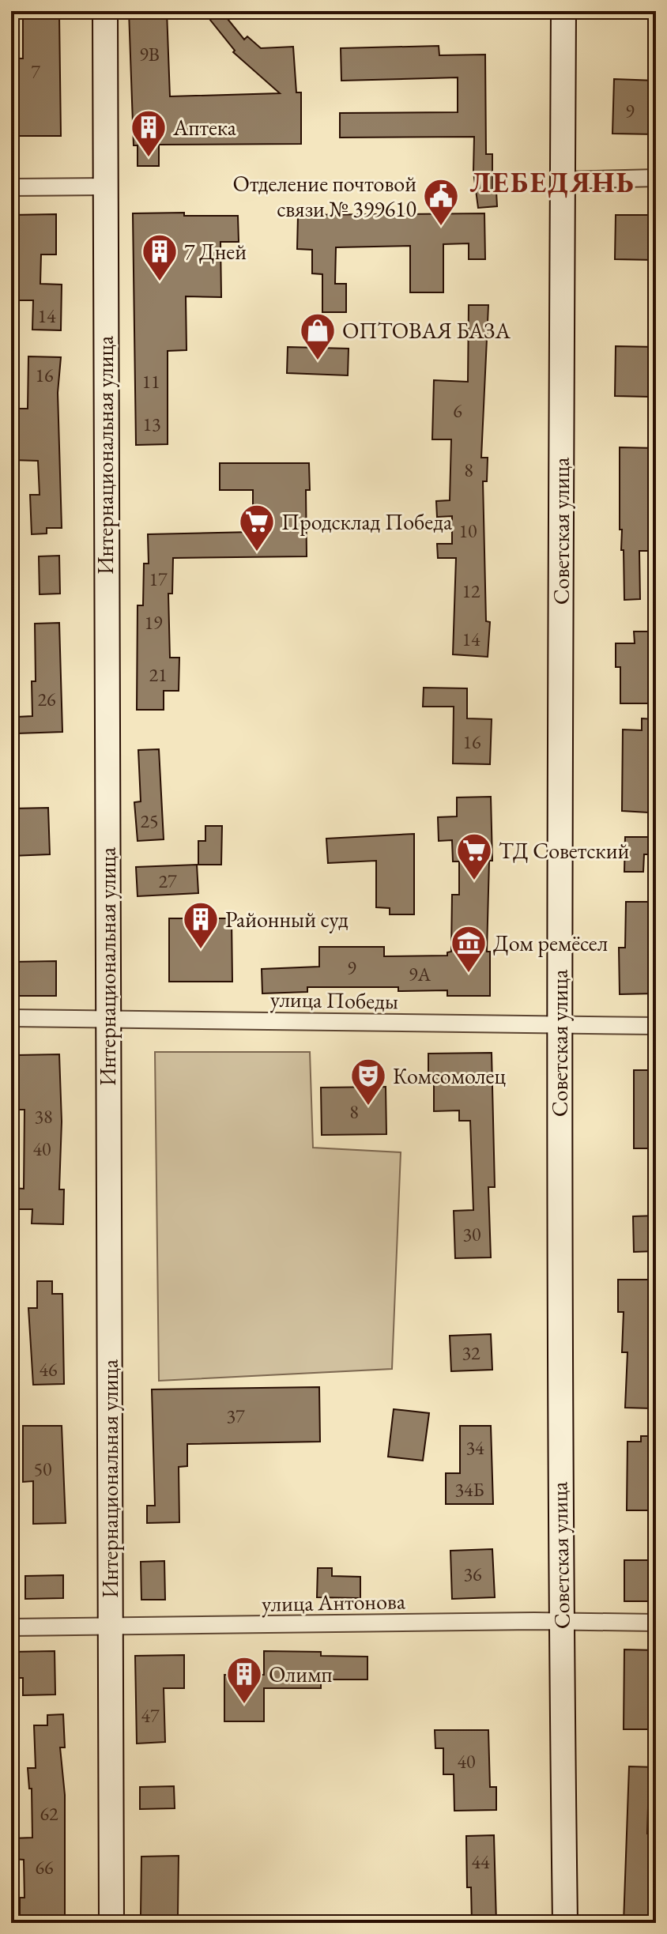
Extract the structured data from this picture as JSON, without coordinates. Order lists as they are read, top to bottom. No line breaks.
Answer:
{"streets":{"street":["Интернациональная улица","Советская улица","улица Победы","улица Антонова"]},"crossings":[["Интернациональная улица","улица Победы"],["Интернациональная улица","улица Антонова"],["Советская улица","улица Победы"],["Советская улица","улица Антонова"]],"districts":["ЛЕБЕДЯНЬ"],"places":{"building":["Аптека","7 Дней","Районный суд","Олимп"],"public building":["Отделение почтовой связи № 399610"],"shop":["ОПТОВАЯ БАЗА"],"supermarket":["Продсклад Победа","ТД Советский"],"museum":["Дом ремёсел"],"theatre":["Комсомолец"]},"house_numbers":["9В","7","9","14","16","11","6","13","8","10","17","12","19","14","21","26","16","25","27","9","9А","8","38","40","30","32","46","37","34","50","34Б","36","47","40","62","44","66"]}
